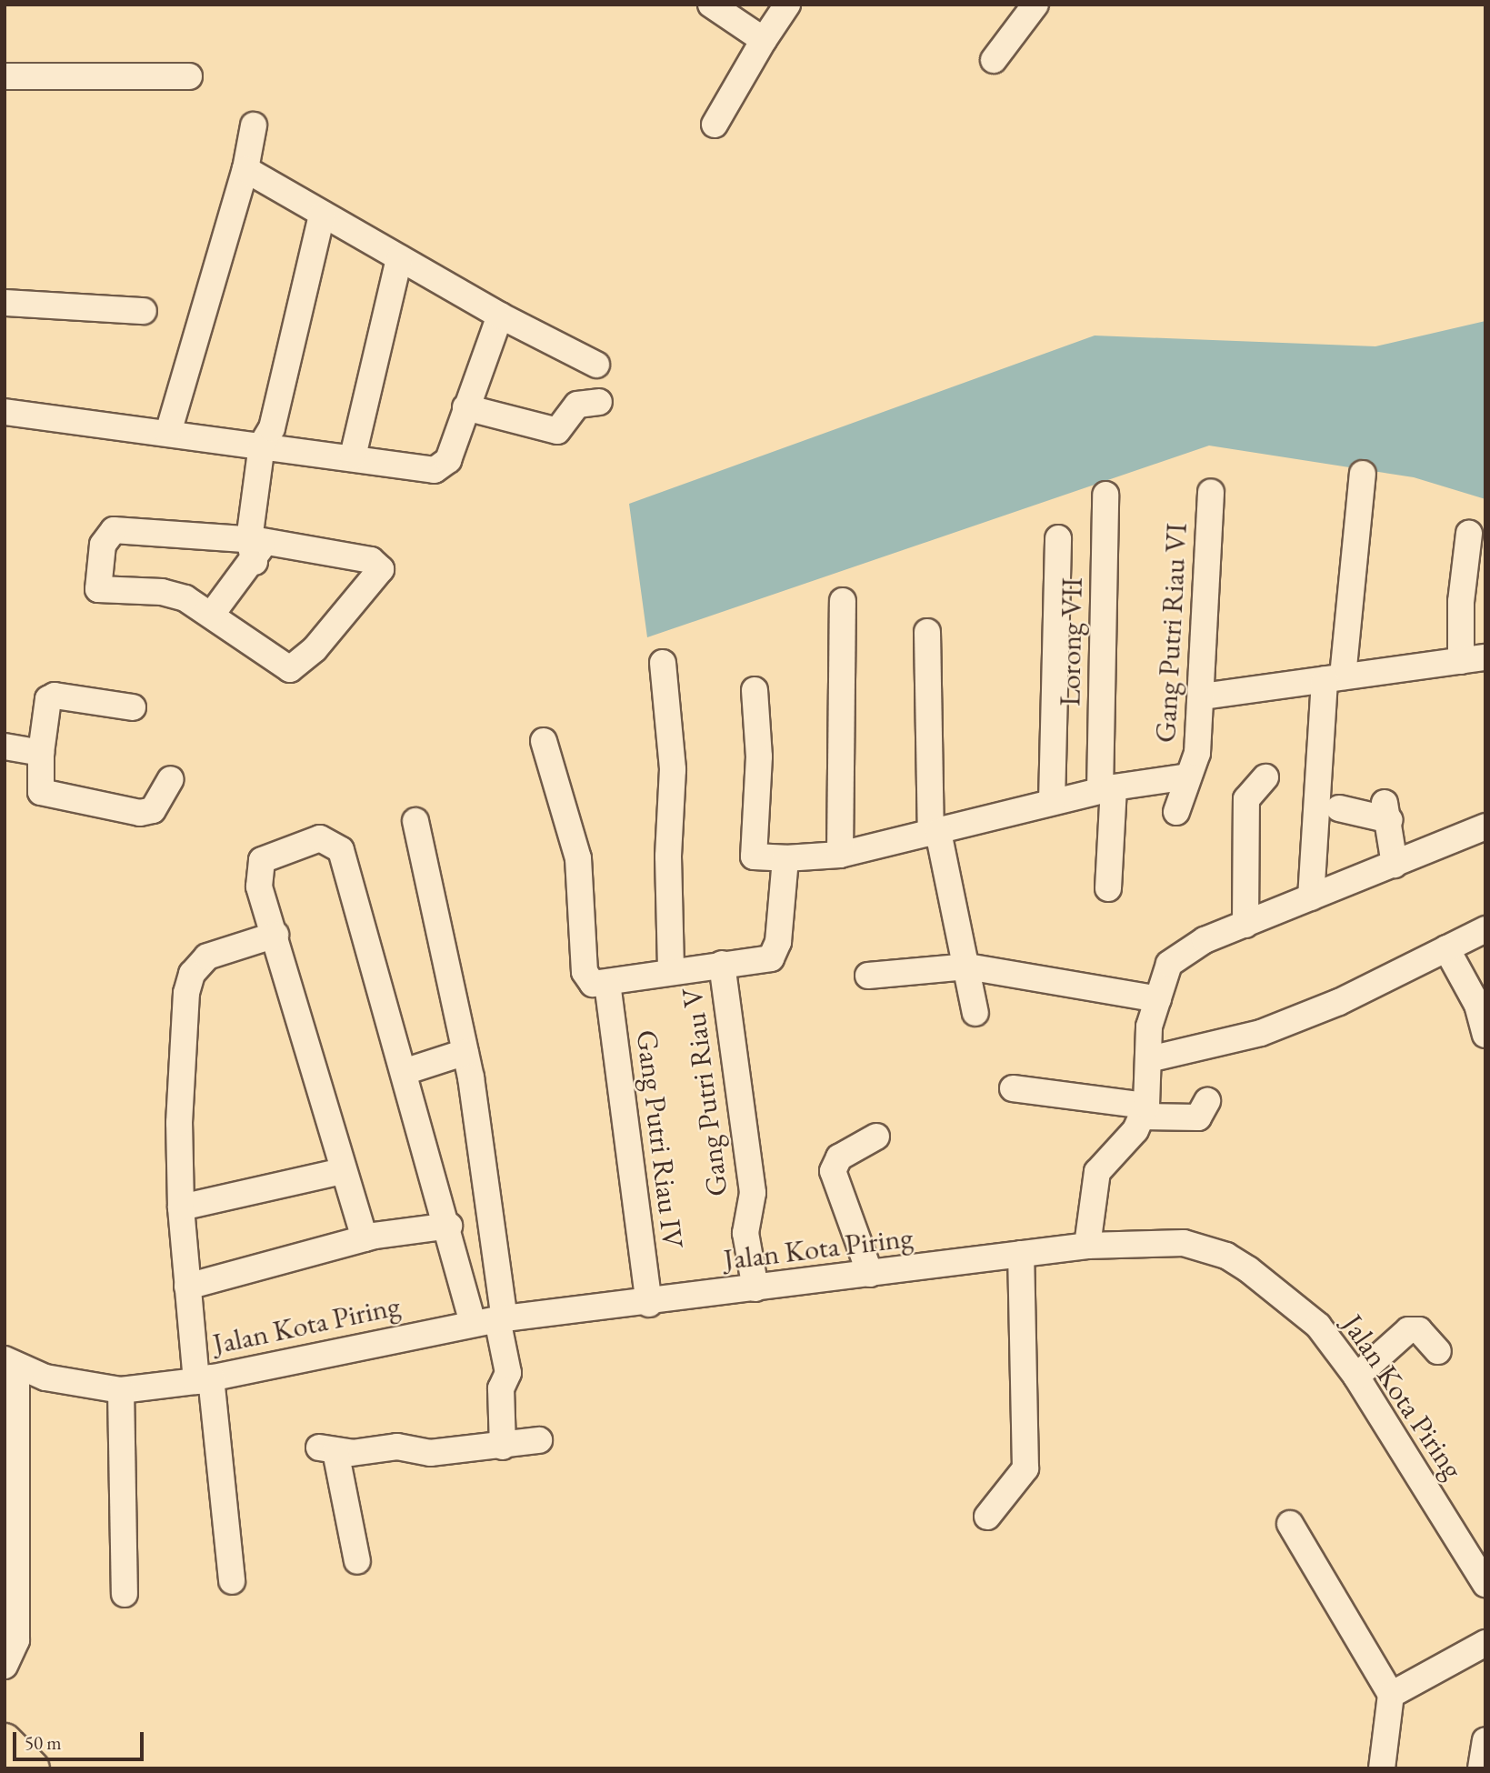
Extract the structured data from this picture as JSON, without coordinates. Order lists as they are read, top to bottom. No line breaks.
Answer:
{"streets":{"street":["Gang Putri Riau VI","Lorong VII","Gang Putri Riau V","Gang Putri Riau IV","Jalan Kota Piring"]},"crossings":[["Gang Putri Riau V","Jalan Kota Piring"],["Gang Putri Riau IV","Jalan Kota Piring"]],"scale_bar":"50 m"}
